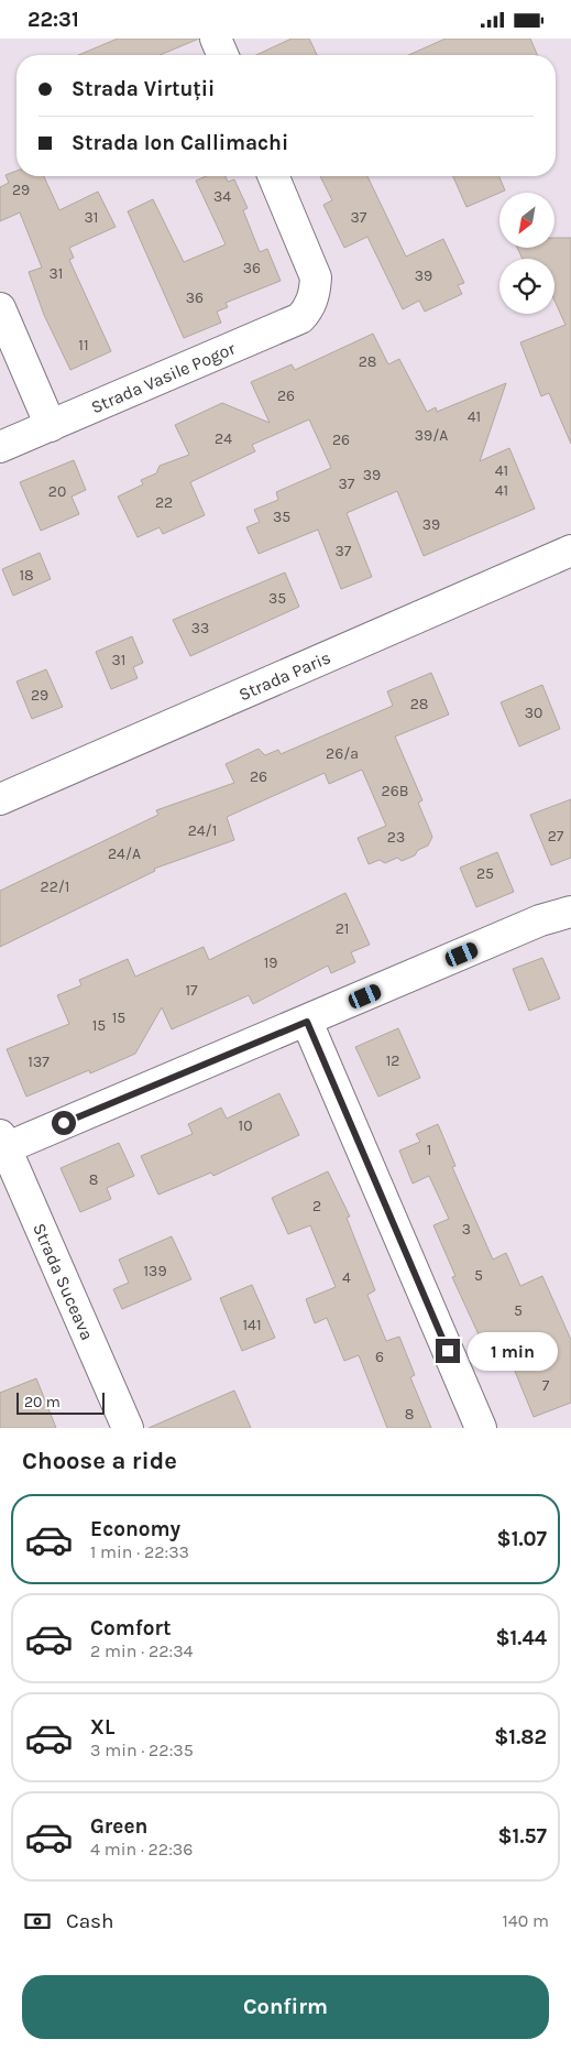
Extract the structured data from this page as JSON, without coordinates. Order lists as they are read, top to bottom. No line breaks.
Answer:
{"streets":{"street":["Strada Vasile Pogor","Strada Paris","Strada Suceava"]},"house_numbers":["29","34","31","37","36","31","39","36","11","28","26","41","39/A","24","26","41","39","37","41","20","22","35","39","37","18","35","33","31","29","28","30","26/a","26","26B","24/1","27","23","24/A","25","22/1","21","19","17","15","15","12","137","10","1","8","2","3","139","5","4","5","141","6","7","8"],"scale_bar":"20 m","north":"bottom left","page":{"status":"22:31","banner":["Strada Virtuții","Strada Ion Callimachi"],"bubble":"1 min","scale":"20 m","heading":"Choose a ride","list":[{"name":"Economy","note":"1 min · 22:33","value":"$1.07"},{"name":"Comfort","note":"2 min · 22:34","value":"$1.44"},{"name":"XL","note":"3 min · 22:35","value":"$1.82"},{"name":"Green","note":"4 min · 22:36","value":"$1.57"}],"pay":["Cash","140 m"],"buttons":"Confirm"}}
